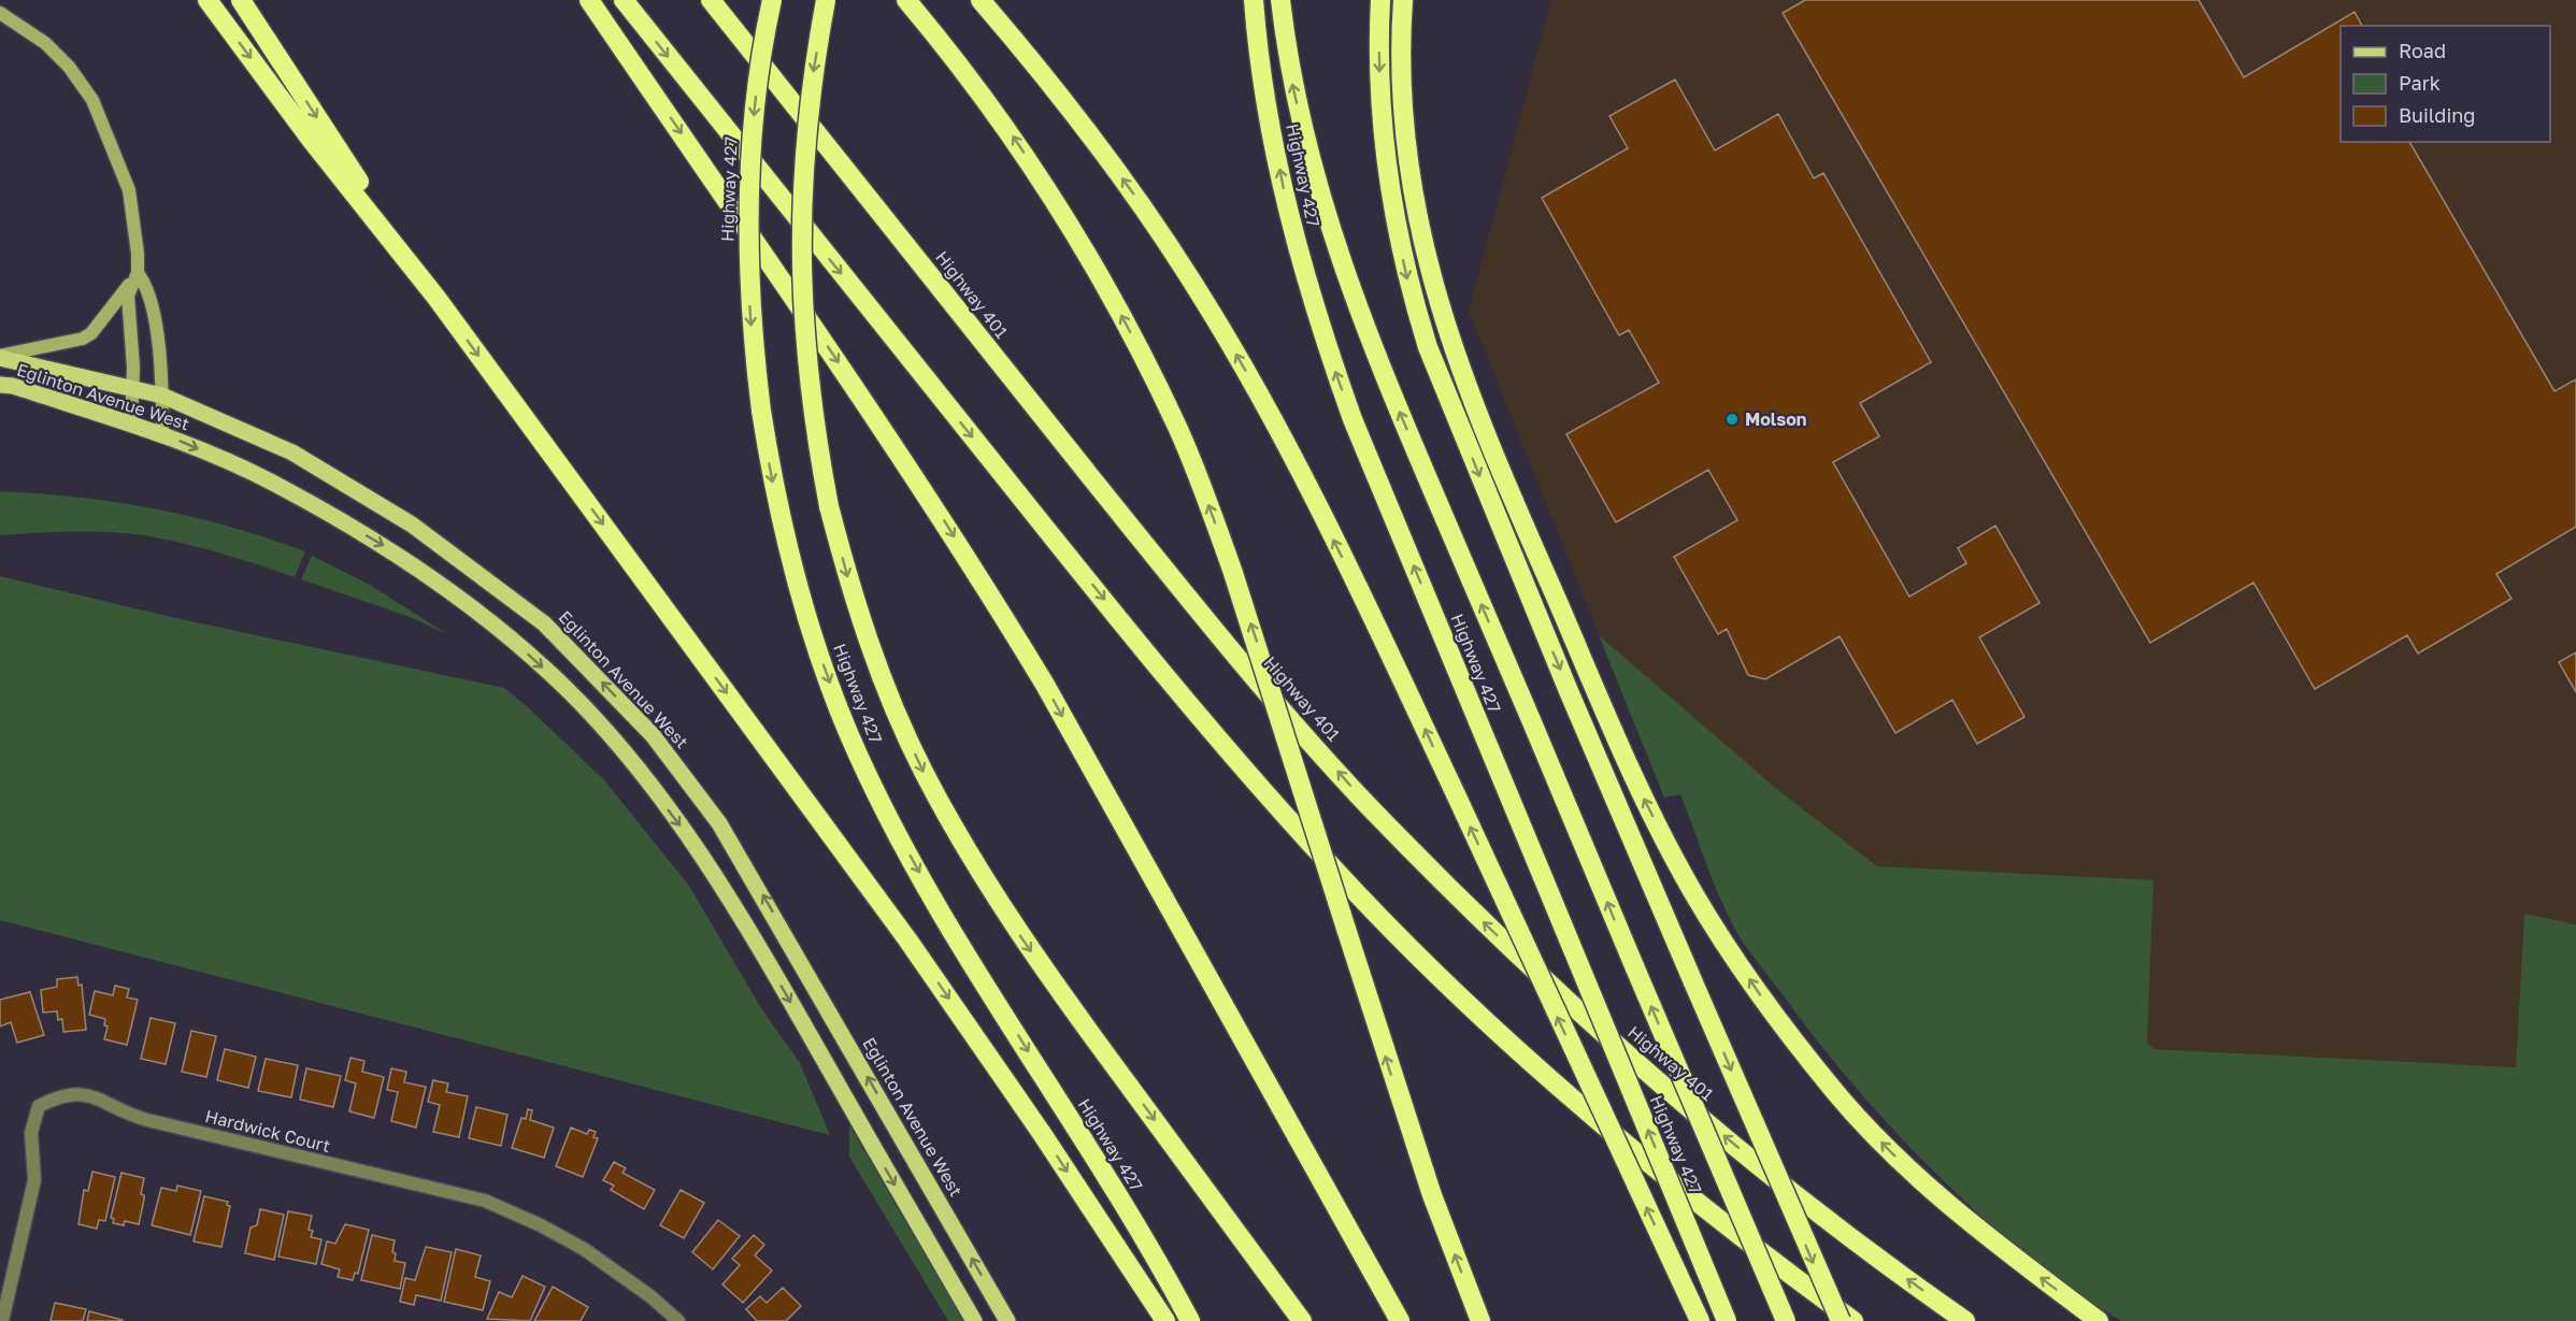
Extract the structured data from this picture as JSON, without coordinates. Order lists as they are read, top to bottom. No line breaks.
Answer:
{"streets":{"highway":["Highway 427","Highway 401"],"main road":["Eglinton Avenue West"],"street":["Hardwick Court"]},"places":["Molson"],"legend":["Road","Park","Building"]}
